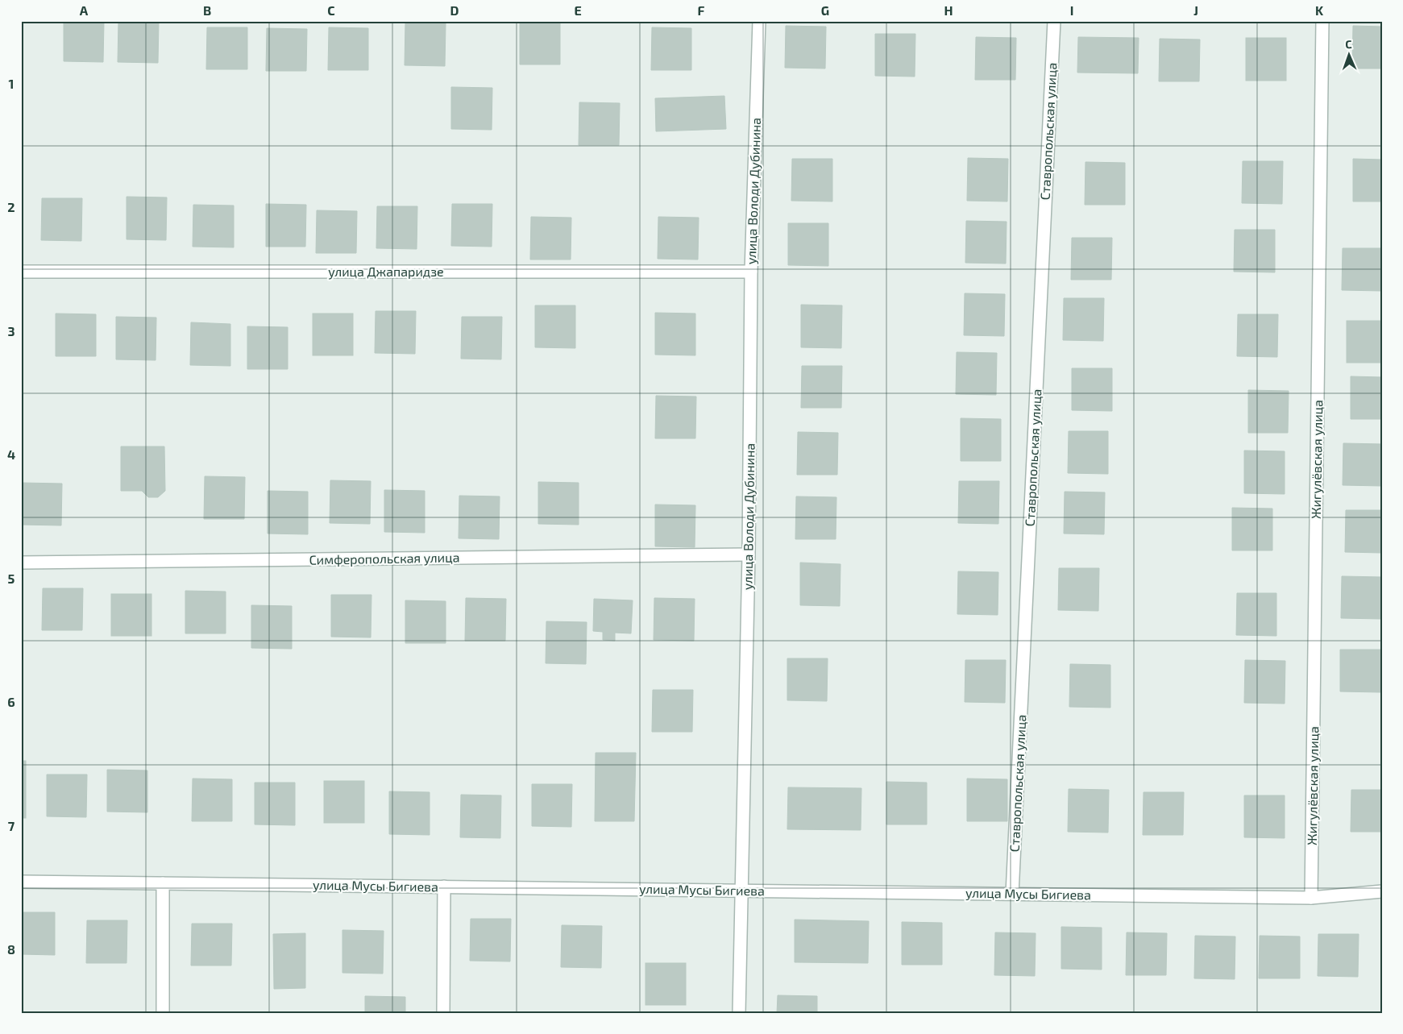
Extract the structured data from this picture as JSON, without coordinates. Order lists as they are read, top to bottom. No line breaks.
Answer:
{"streets":{"street":["Ставропольская улица","улица Володи Дубинина","улица Джапаридзе","Жигулёвская улица","Симферопольская улица","улица Мусы Бигиева"]},"crossings":[["Ставропольская улица","улица Мусы Бигиева"],["улица Володи Дубинина","улица Джапаридзе"],["улица Володи Дубинина","Симферопольская улица"],["улица Володи Дубинина","улица Мусы Бигиева"],["Жигулёвская улица","улица Мусы Бигиева"]],"north":"top","grid":{"columns":["A","B","C","D","E","F","G","H","I","J","K"],"rows":["1","2","3","4","5","6","7","8"]}}
